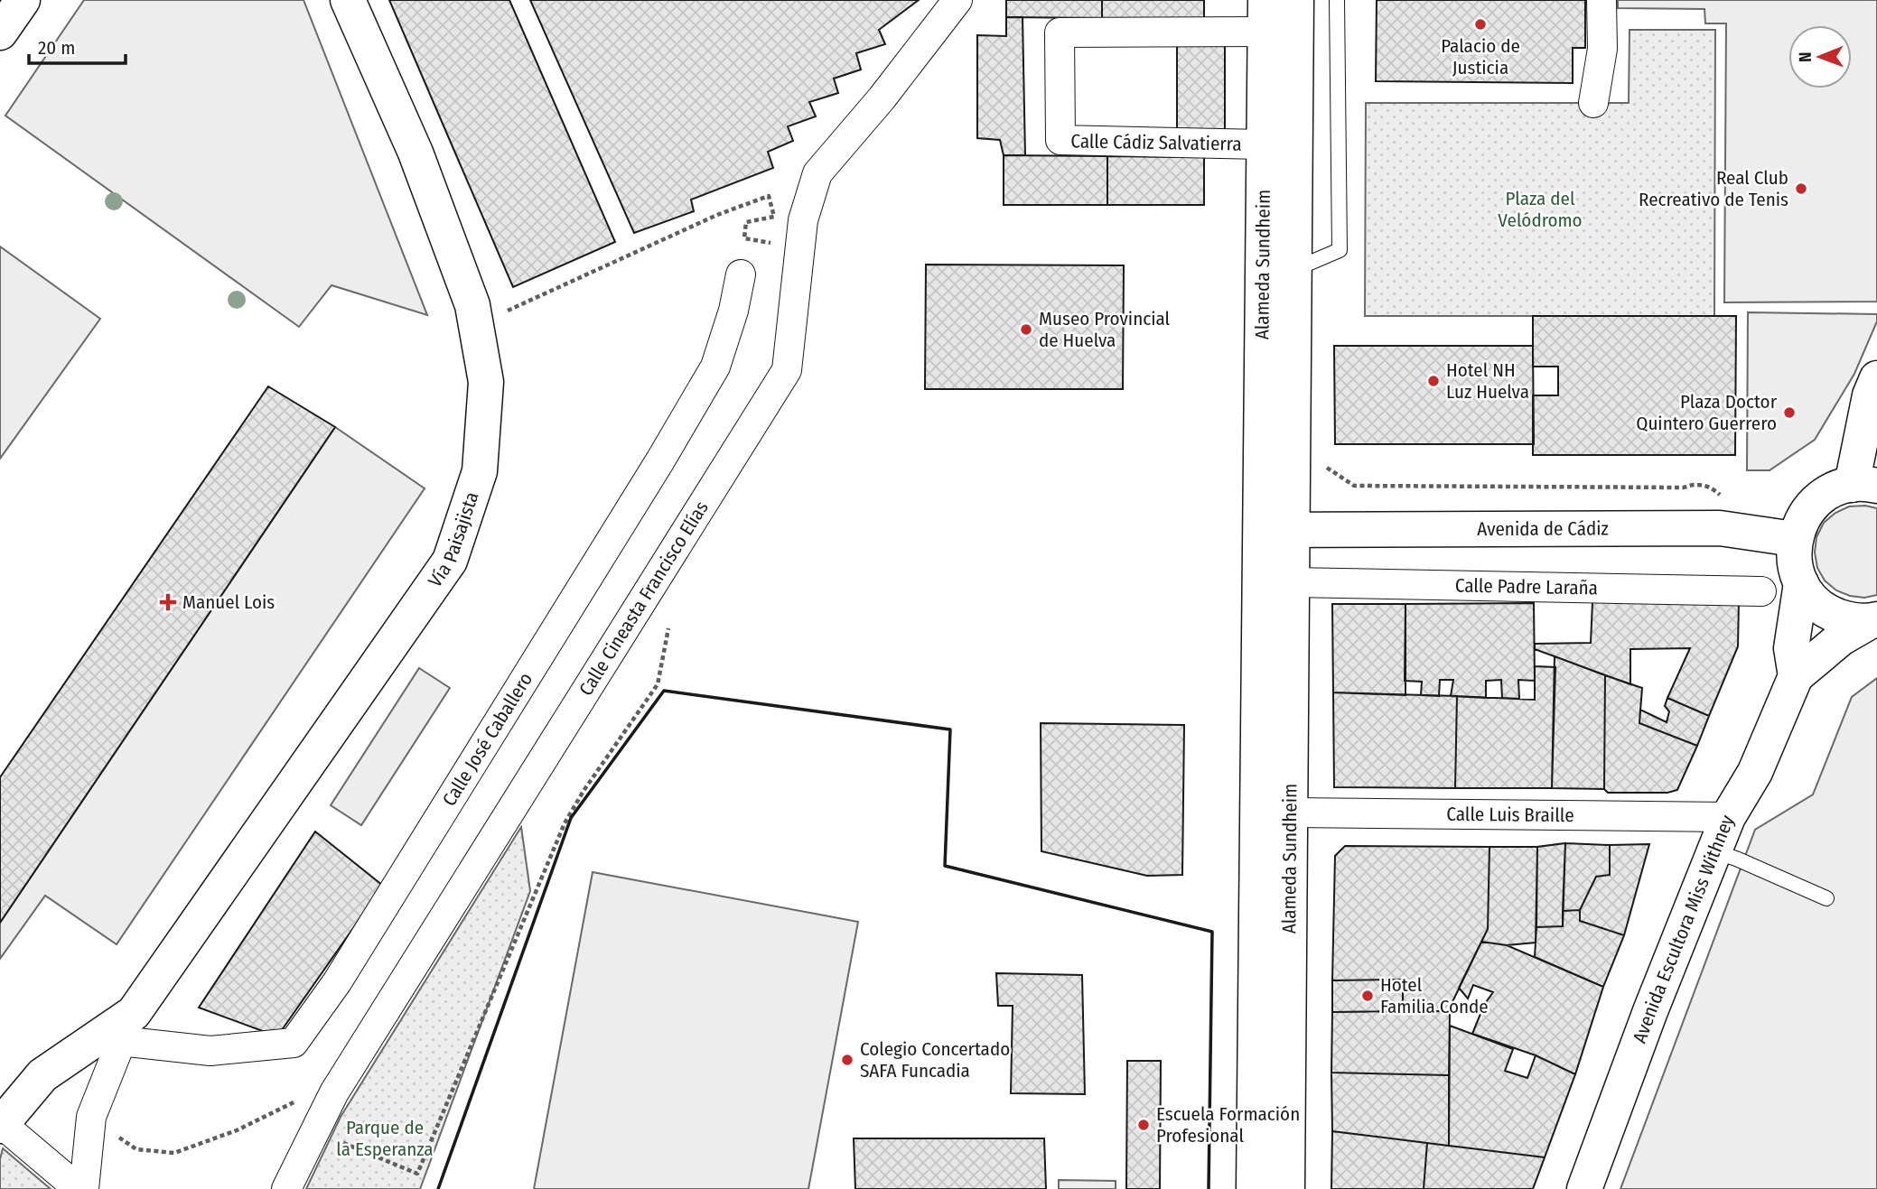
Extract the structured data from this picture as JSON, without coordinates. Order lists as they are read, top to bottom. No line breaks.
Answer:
{"streets":{"street":["Calle Cádiz Salvatierra","Alameda Sundheim","Avenida de Cádiz","Vía Paisajista","Calle Padre Laraña","Calle Cineasta Francisco Elías","Calle José Caballero","Calle Luis Braille","Avenida Escultora Miss Withney"]},"crossings":[["Calle Cádiz Salvatierra","Alameda Sundheim"],["Alameda Sundheim","Avenida de Cádiz"],["Alameda Sundheim","Calle Padre Laraña"],["Alameda Sundheim","Calle Luis Braille"],["Vía Paisajista","Calle José Caballero"],["Calle Luis Braille","Avenida Escultora Miss Withney"]],"parks":["Plaza del Velódromo","Parque de la Esperanza"],"places":{"other":["Palacio de Justicia","Real Club Recreativo de Tenis","Museo Provincial de Huelva","Hotel NH Luz Huelva","Plaza Doctor Quintero Guerrero","Hotel Familia Conde","Colegio Concertado SAFA Funcadia","Escuela Formación Profesional"],"health":["Manuel Lois"]},"scale_bar":"20 m","north":"left"}
